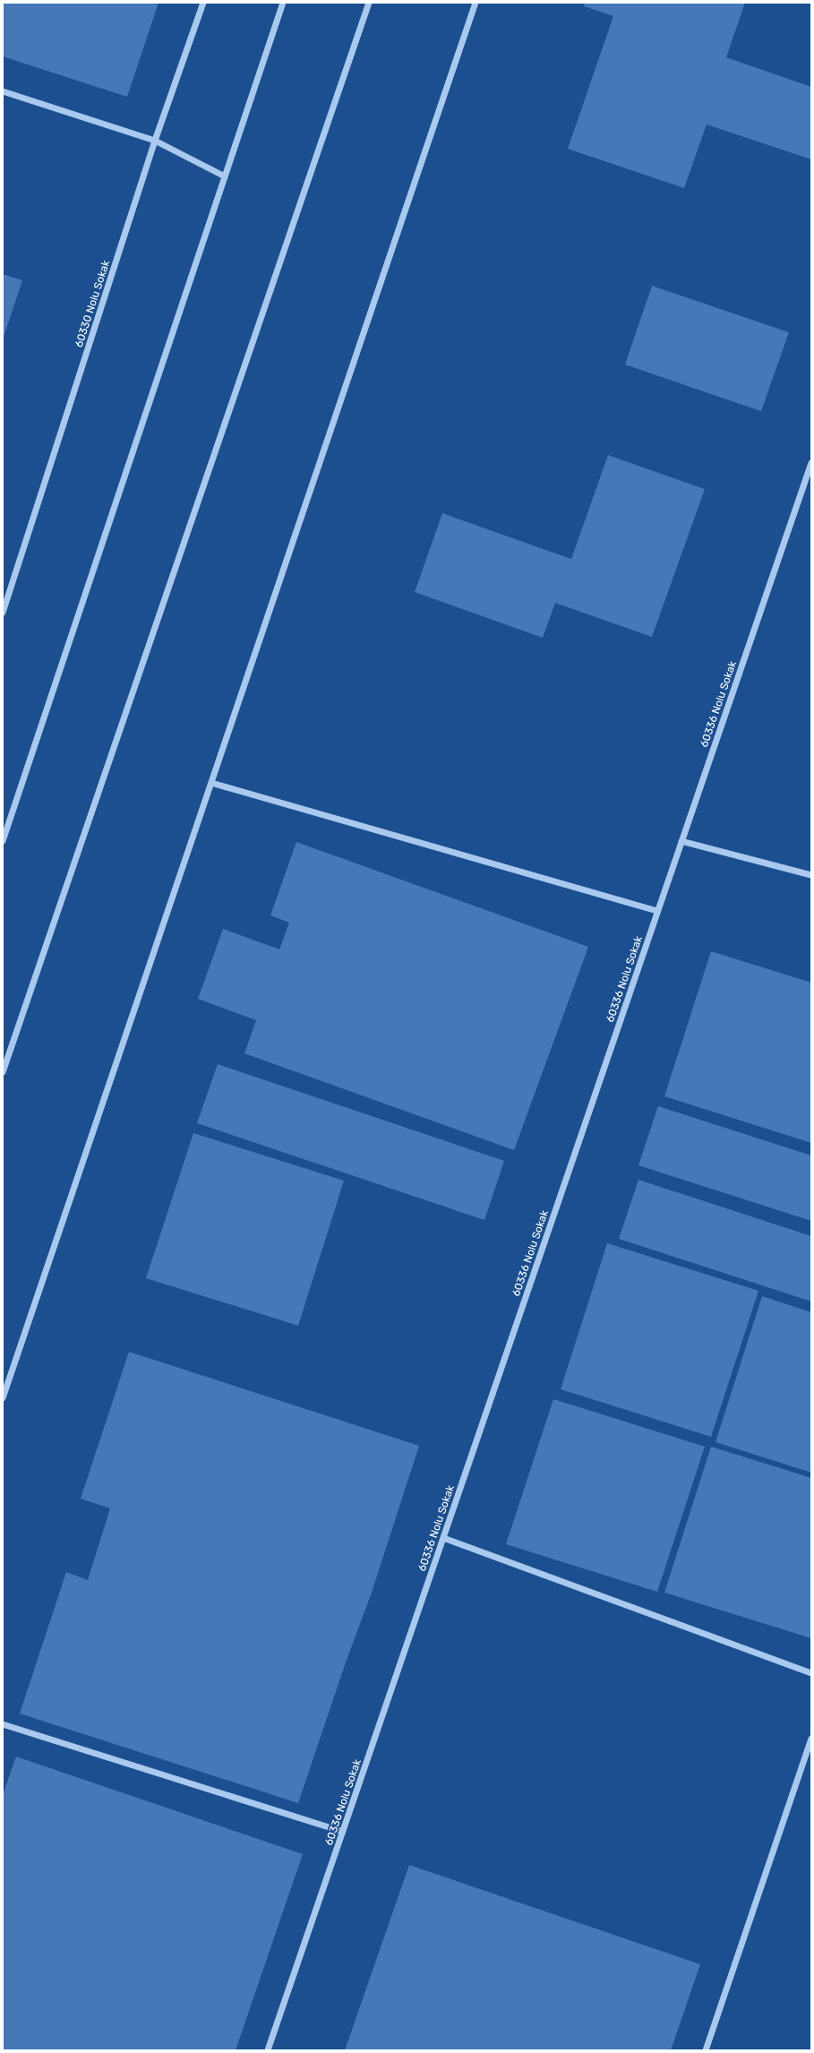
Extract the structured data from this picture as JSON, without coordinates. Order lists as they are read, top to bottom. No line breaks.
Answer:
{"streets":{"street":["60330 Nolu Sokak","60336 Nolu Sokak"]}}
